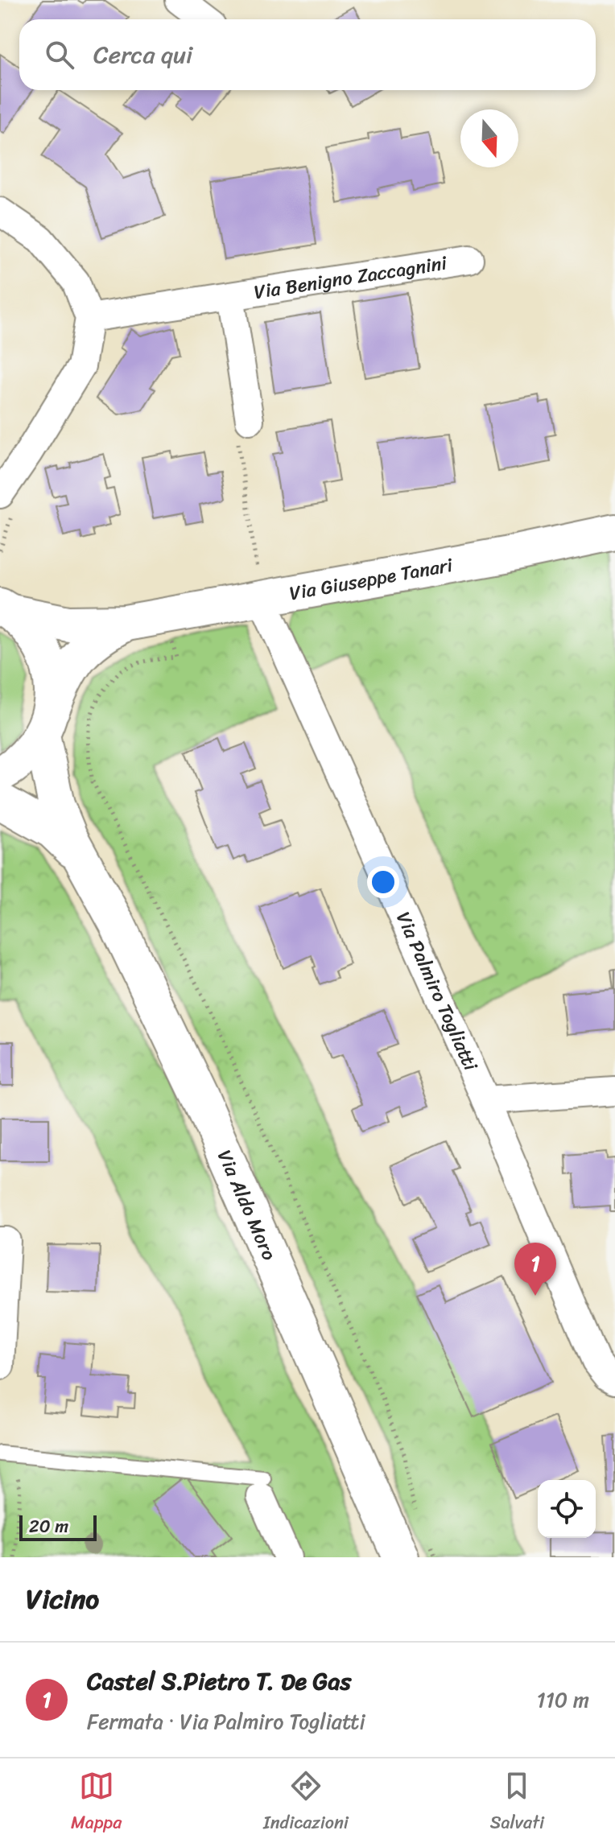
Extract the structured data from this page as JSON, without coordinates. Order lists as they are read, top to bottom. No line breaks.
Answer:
{"streets":{"main road":["Via Giuseppe Tanari","Via Aldo Moro"],"street":["Via Benigno Zaccagnini","Via Palmiro Togliatti"]},"crossings":[["Via Giuseppe Tanari","Via Palmiro Togliatti"],["Via Giuseppe Tanari","Via Aldo Moro"]],"scale_bar":"20 m","north":"bottom","page":{"search":"Cerca qui","pins":"1","scale":"20 m","heading":"Vicino","list":[{"mark":"1","name":"Castel S.Pietro T. De Gas","note":"Fermata · Via Palmiro Togliatti","value":"110 m"}],"nav":["Mappa","Indicazioni","Salvati"]}}
